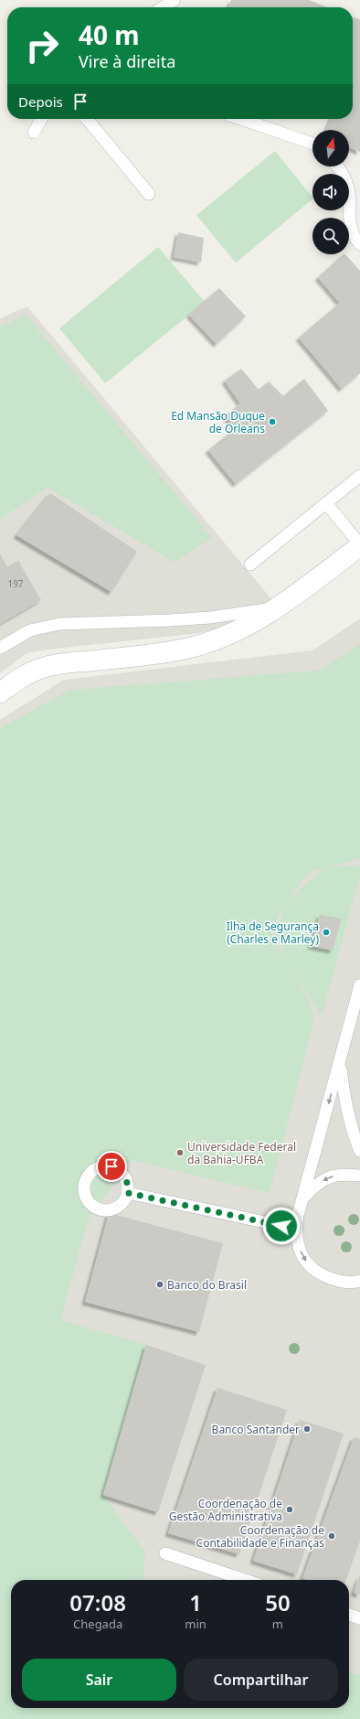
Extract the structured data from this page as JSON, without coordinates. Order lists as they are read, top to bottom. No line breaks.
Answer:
{"places":["Ed Mansão Duque de Orleans","Ilha de Segurança (Charles e Marley)","Universidade Federal da Bahia-UFBA","Banco do Brasil","Banco Santander","Coordenação de Gestão Administrativa","Coordenação de Contabilidade e Finanças"],"house_numbers":["197"],"north":"top","page":{"turn":["40 m","Vire à direita"],"then":"Depois","eta":["07:08","Chegada","1","min","50","m"],"buttons":["Sair","Compartilhar"]}}
